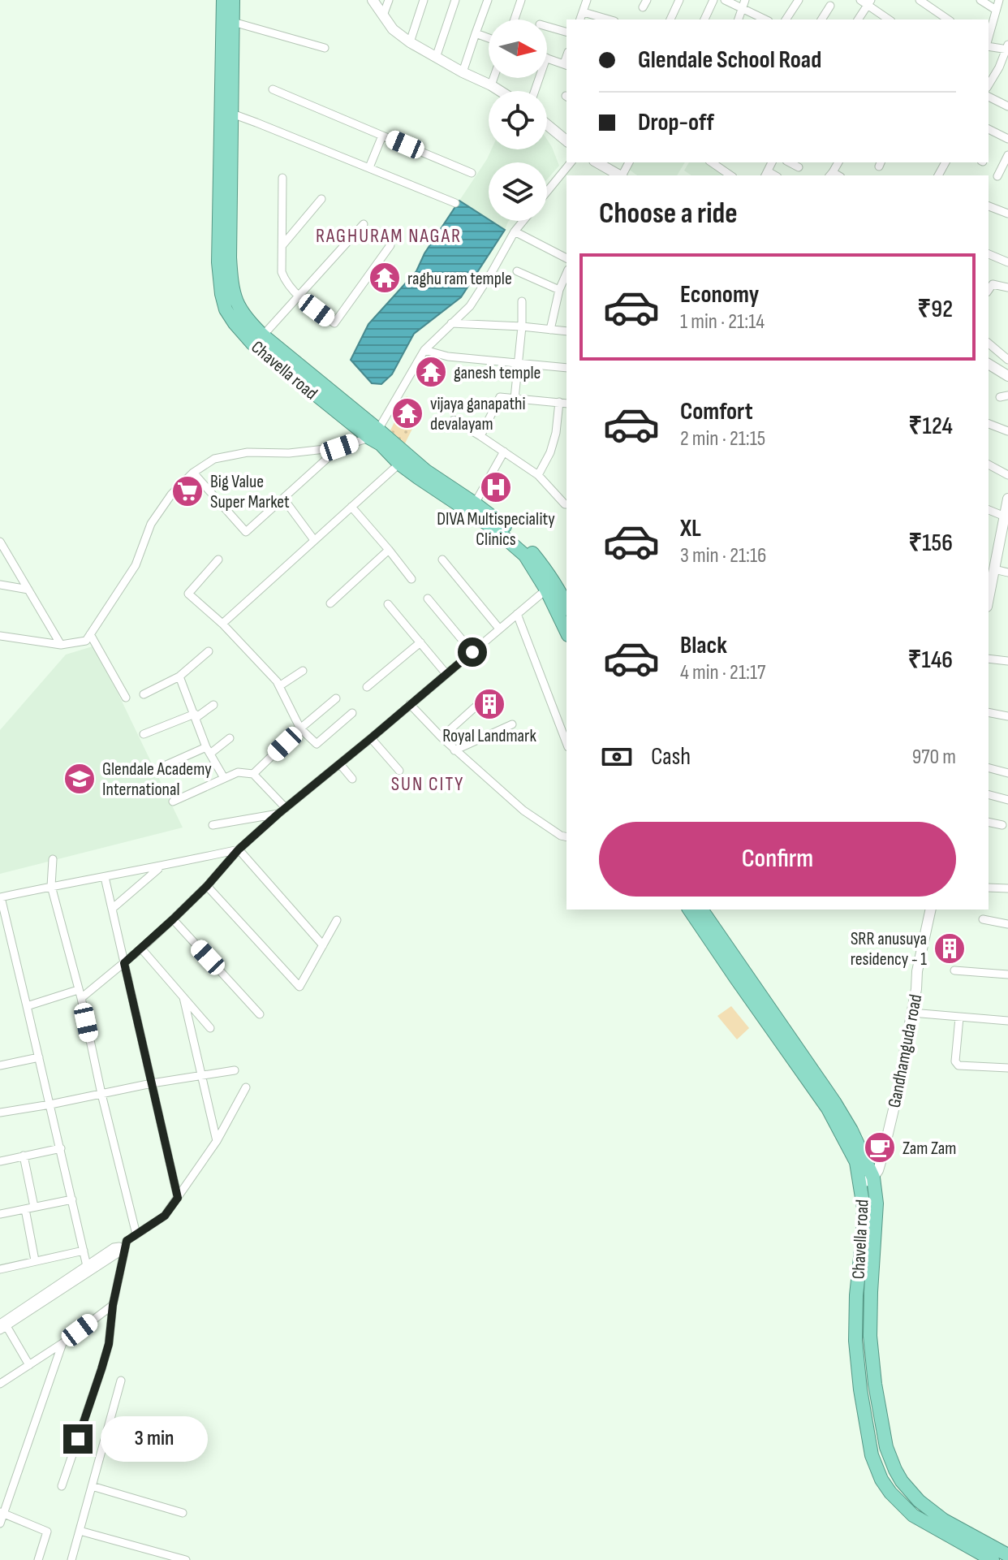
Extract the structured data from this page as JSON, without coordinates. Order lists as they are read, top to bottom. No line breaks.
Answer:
{"streets":{"highway":["Chavella road"],"street":["Gandhamguda road"]},"crossings":[["Chavella road","Gandhamguda road"]],"districts":["RAGHURAM NAGAR","SUN CITY"],"places":{"temple":["raghu ram temple","ganesh temple","vijaya ganapathi devalayam"],"hospital":["DIVA Multispeciality Clinics"],"supermarket":["Big Value Super Market"],"building":["Royal Landmark","SRR anusuya residency - 1"],"school or university":["Glendale Academy International"],"cafe":["Zam Zam"]},"north":"right","page":{"banner":["Glendale School Road","Drop-off"],"heading":"Choose a ride","list":[{"name":"Economy","note":"1 min · 21:14","value":"₹92"},{"name":"Comfort","note":"2 min · 21:15","value":"₹124"},{"name":"XL","note":"3 min · 21:16","value":"₹156"},{"name":"Black","note":"4 min · 21:17","value":"₹146"}],"pay":["Cash","970 m"],"buttons":"Confirm","bubble":"3 min"}}
